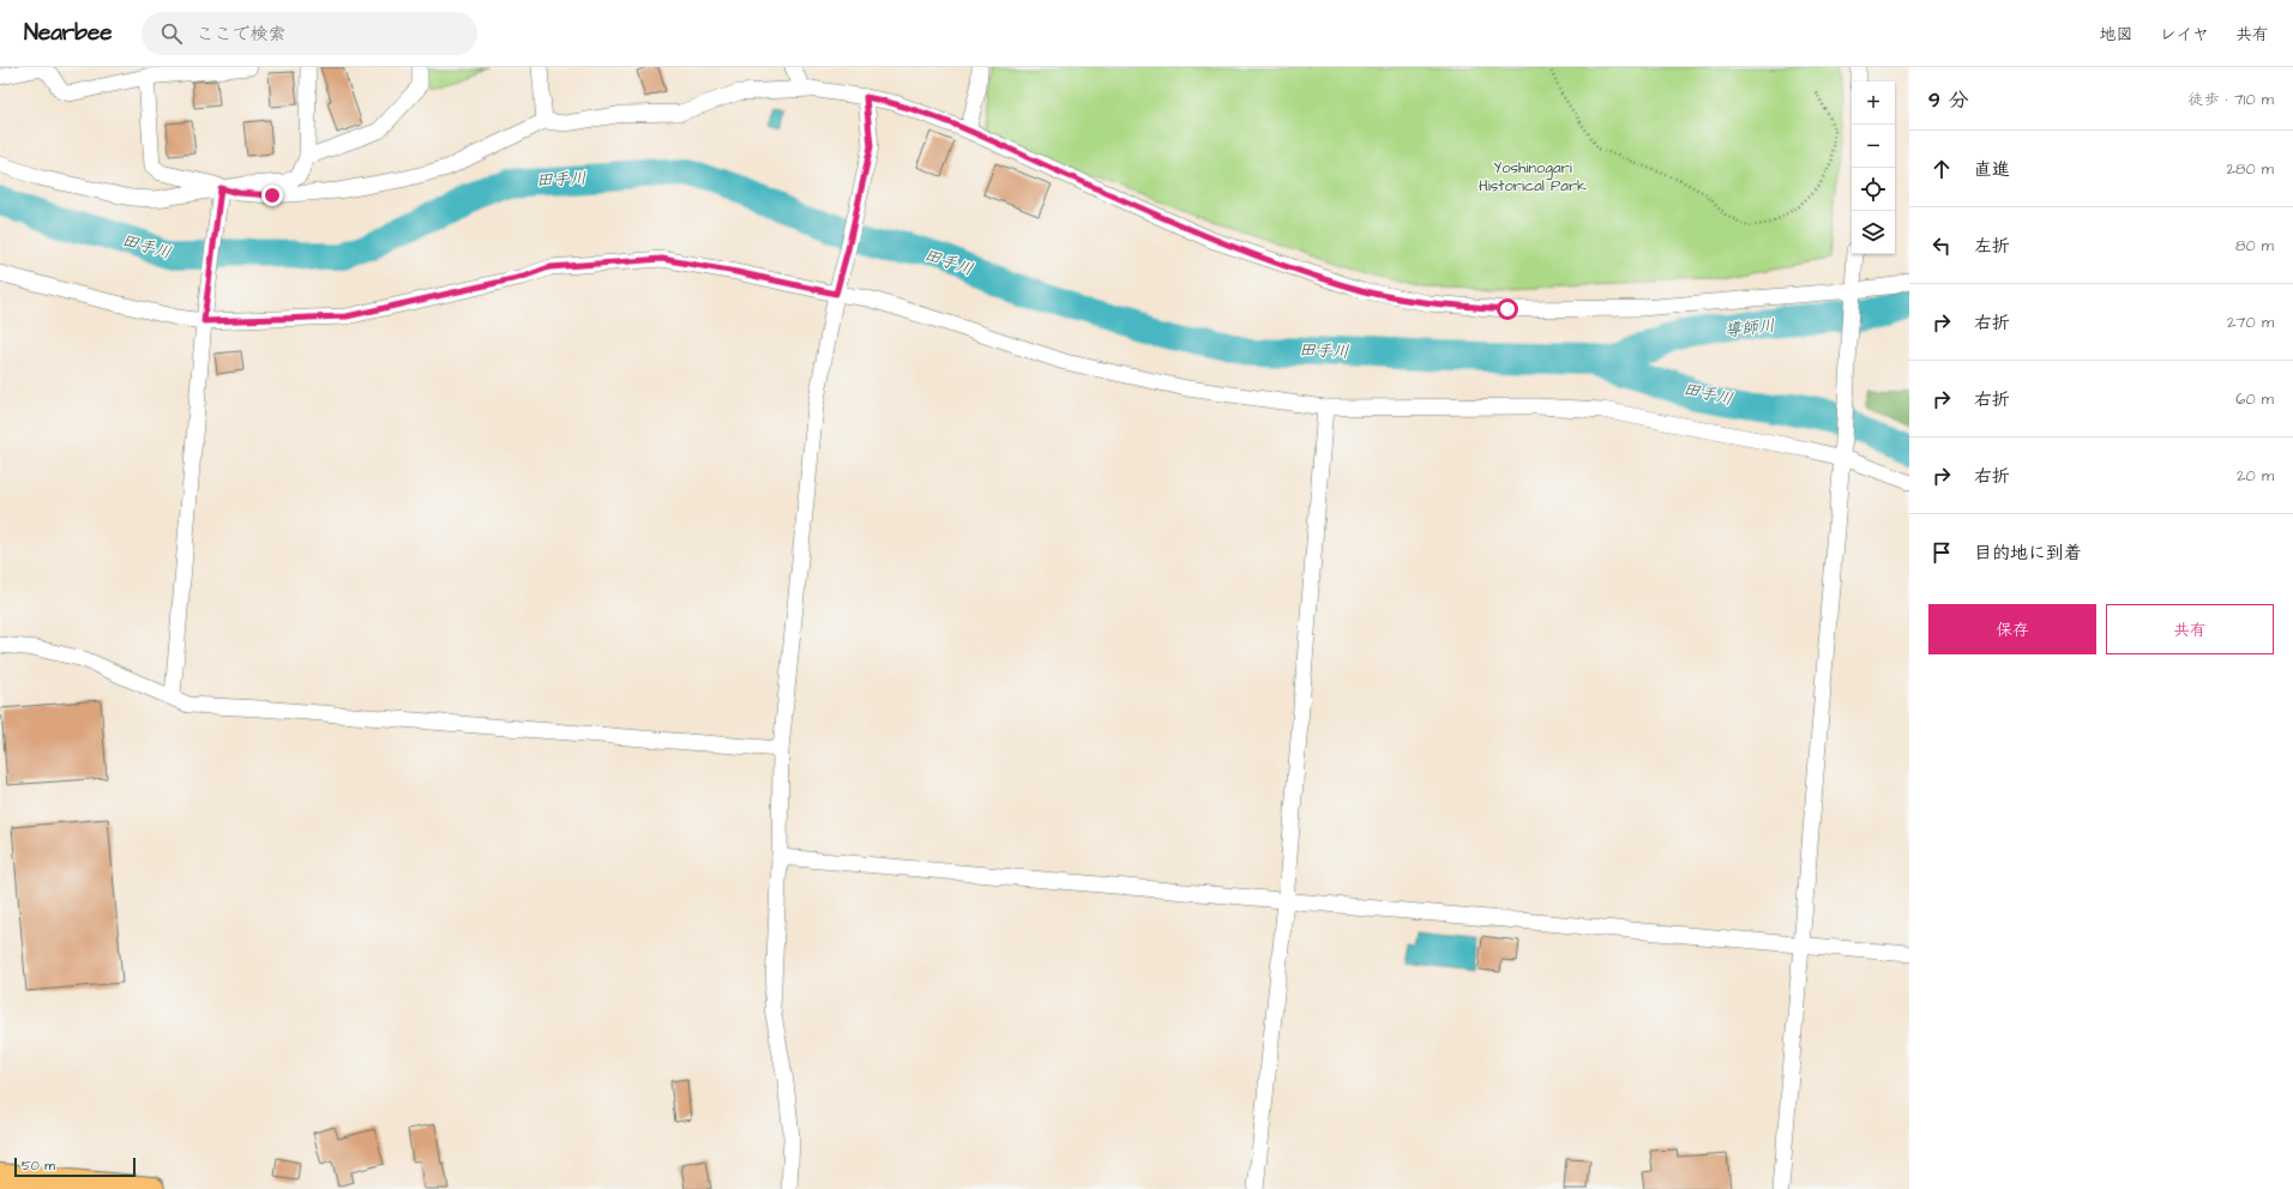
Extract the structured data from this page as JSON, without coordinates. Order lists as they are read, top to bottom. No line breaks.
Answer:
{"water":["田手川","導師川"],"parks":["Yoshinogari Historical Park"],"scale_bar":"50 m","page":{"header":"Nearbee","search":"ここで検索","nav":["地図","レイヤ","共有"],"heading":["9 分","徒歩 · 710 m"],"map_buttons":["+","−"],"list":[["直進","280 m"],["左折","80 m"],["右折","270 m"],["右折","60 m"],["右折","20 m"],"目的地に到着"],"buttons":["保存","共有"],"scale":"50 m"}}
